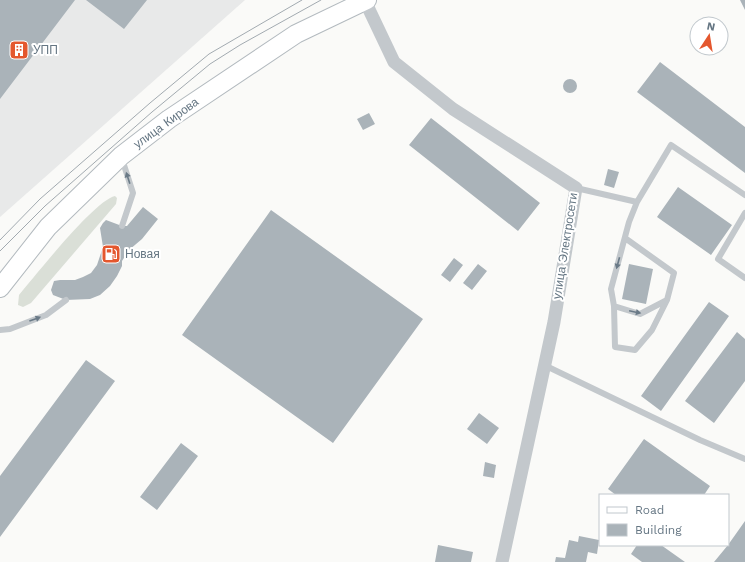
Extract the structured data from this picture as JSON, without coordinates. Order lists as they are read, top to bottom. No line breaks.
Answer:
{"streets":{"main road":["улица Кирова"],"street":["улица Электросети"]},"crossings":[["улица Кирова","улица Электросети"]],"places":{"building":["УПП"],"fuel station":["Новая"]},"legend":["Road","Building"],"north":"top"}
